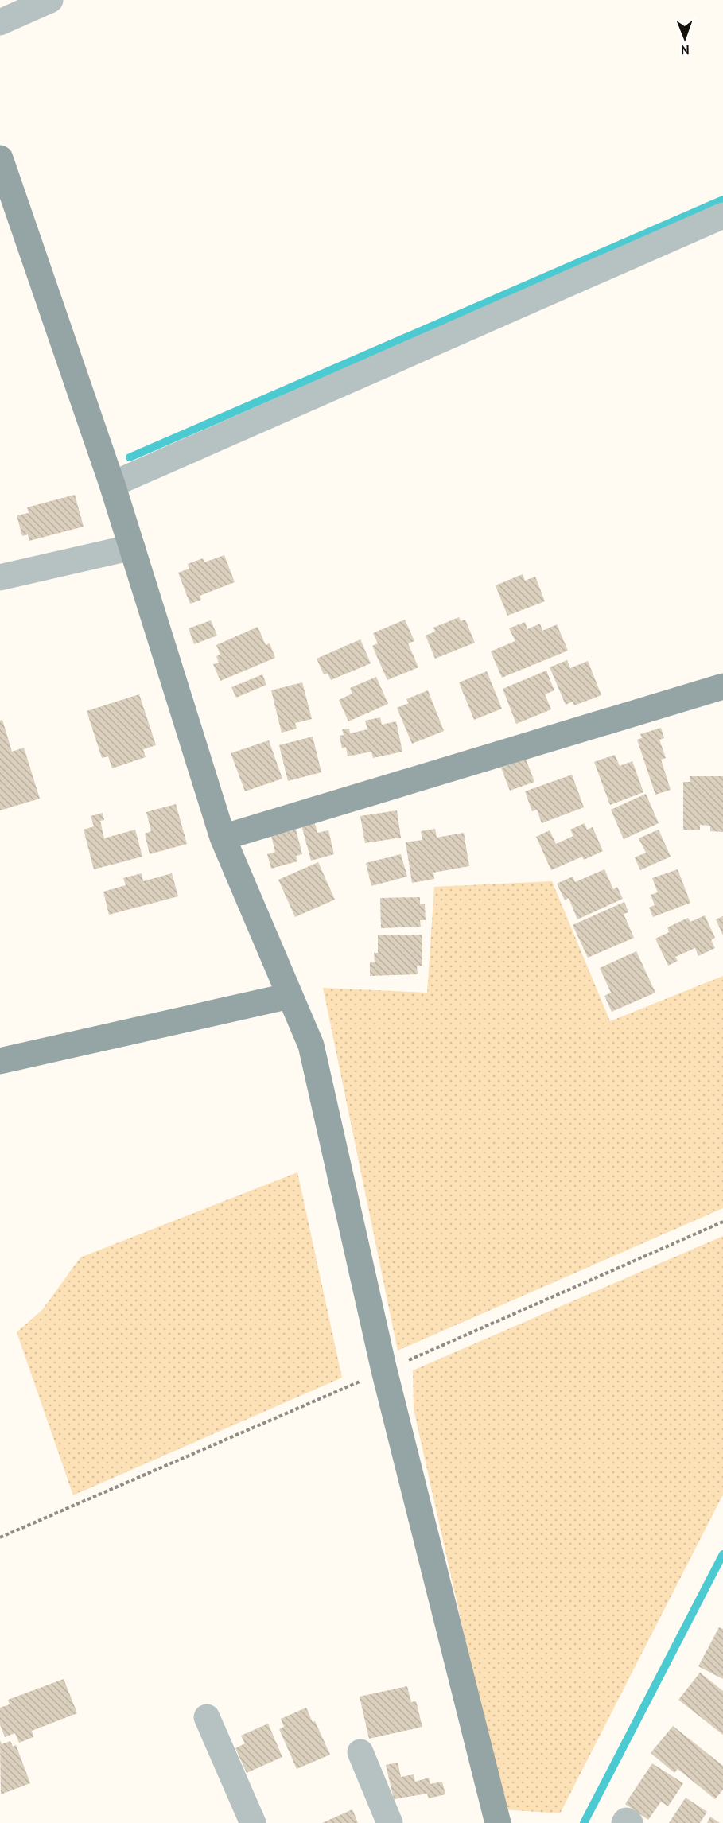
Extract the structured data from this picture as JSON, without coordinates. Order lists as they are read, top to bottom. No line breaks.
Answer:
{"north":"bottom"}
